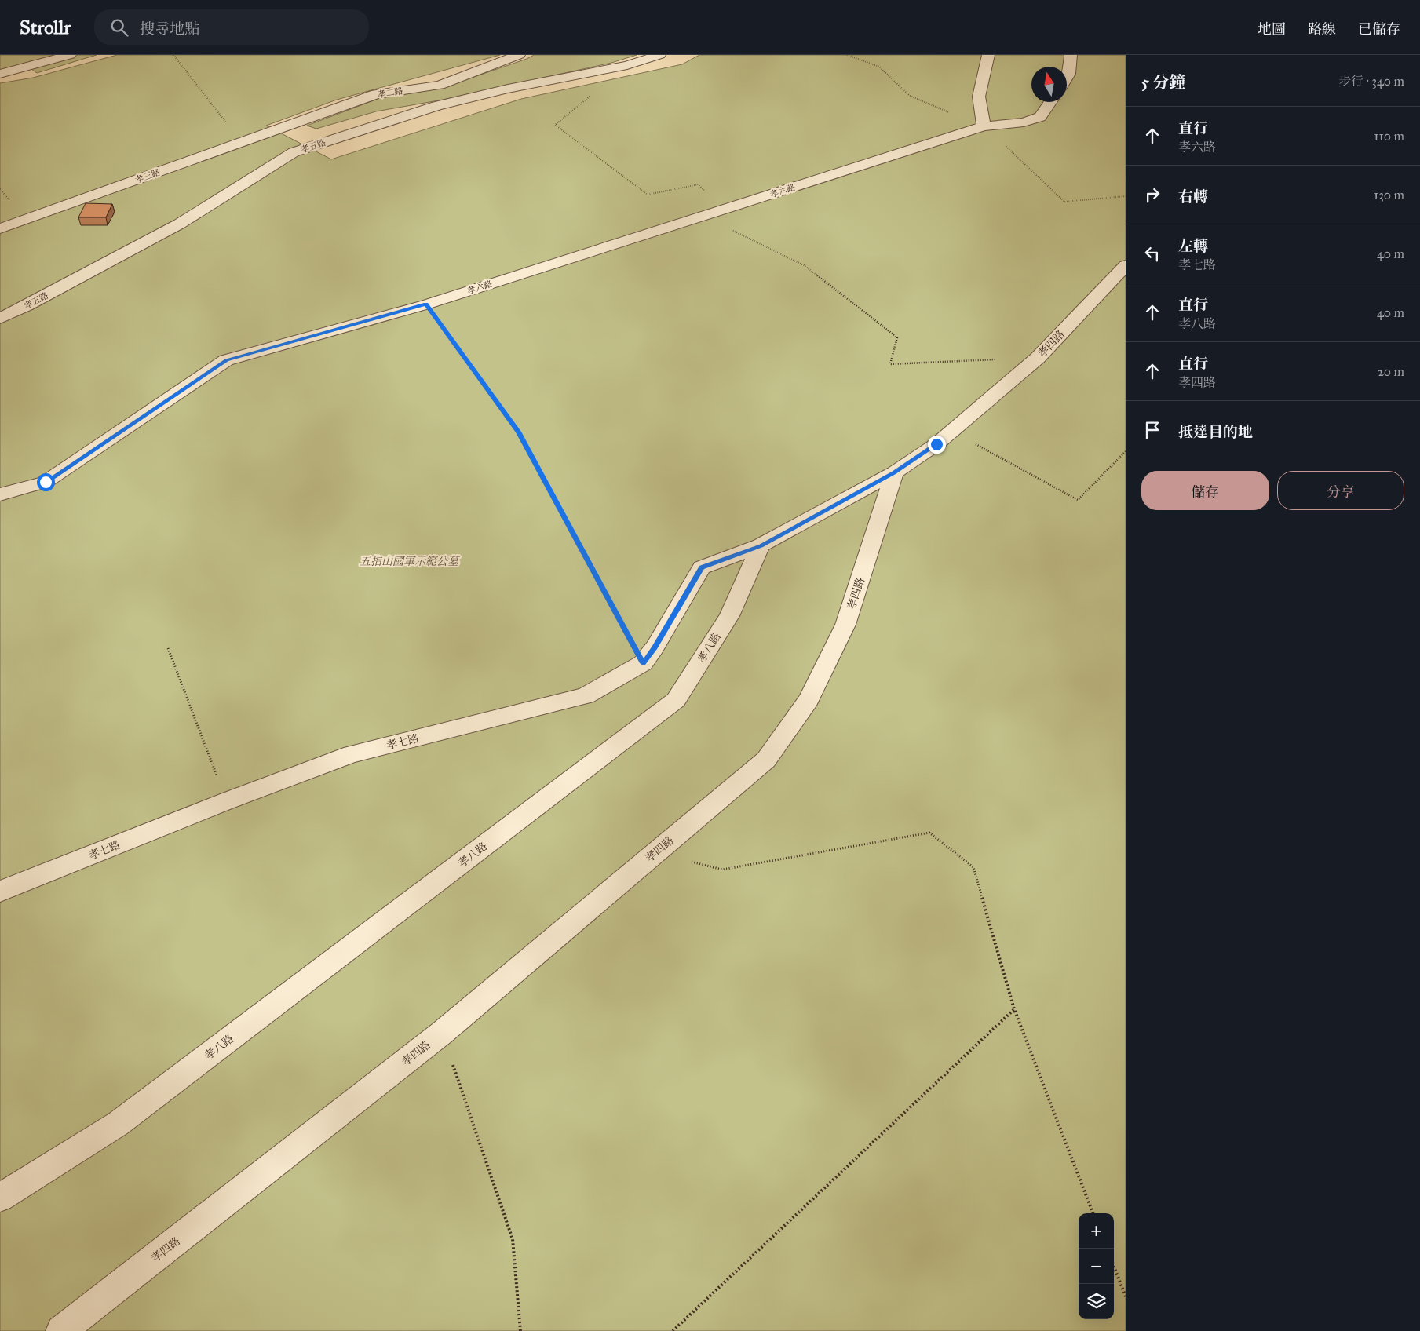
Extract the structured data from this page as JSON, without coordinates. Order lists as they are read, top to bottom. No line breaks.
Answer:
{"streets":{"lane":["孝二路","孝五路","孝三路","孝六路","孝四路","孝八路","孝七路"]},"crossings":[["孝二路","孝五路"],["孝二路","孝三路"],["孝五路","孝三路"],["孝八路","孝七路"]],"parks":["五指山國軍示範公墓"],"north":"top","page":{"header":"Strollr","search":"搜尋地點","nav":["地圖","路線","已儲存"],"heading":["5 分鐘","步行 · 340 m"],"list":[["直行","孝六路","110 m"],["右轉","130 m"],["左轉","孝七路","40 m"],["直行","孝八路","40 m"],["直行","孝四路","20 m"],"抵達目的地"],"buttons":["儲存","分享"],"map_buttons":["+","−"]}}
